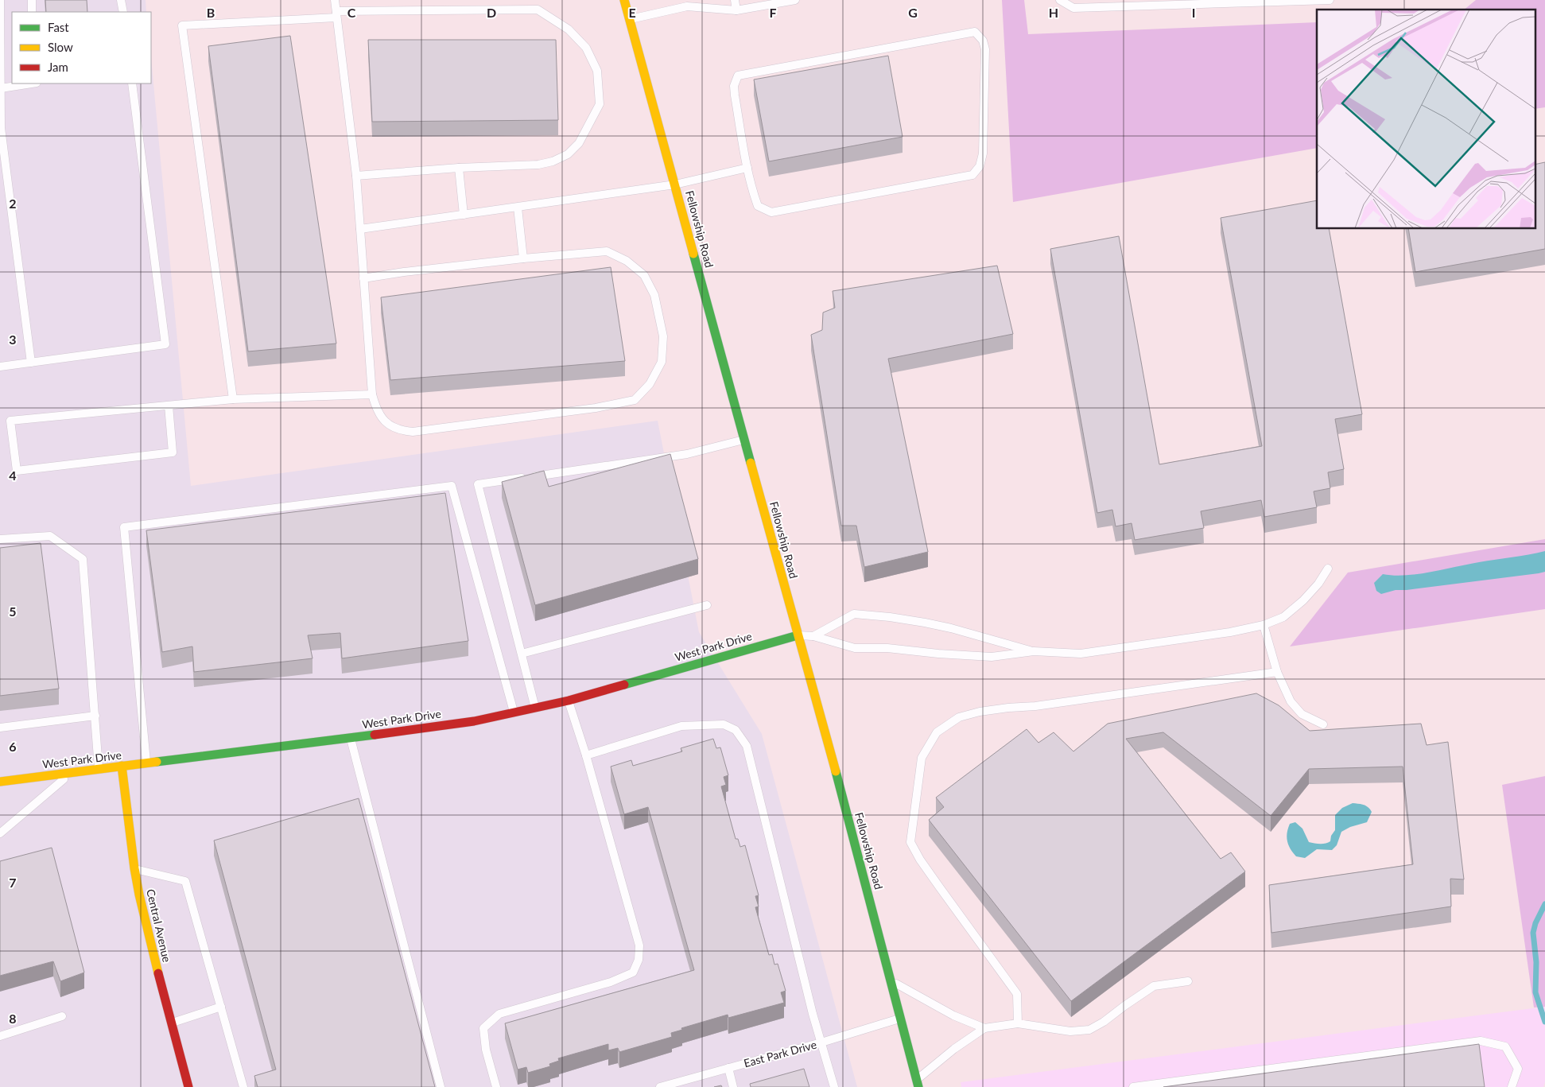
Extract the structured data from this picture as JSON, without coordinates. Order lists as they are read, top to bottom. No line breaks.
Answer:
{"streets":{"street":["Fellowship Road","West Park Drive","Central Avenue"],"lane":["East Park Drive"]},"crossings":[["Fellowship Road","West Park Drive"],["Fellowship Road","East Park Drive"],["West Park Drive","Central Avenue"]],"legend":["Fast","Slow","Jam"],"grid":{"columns":["B","C","D","E","F","G","H","I"],"rows":["2","3","4","5","6","7","8"]}}
